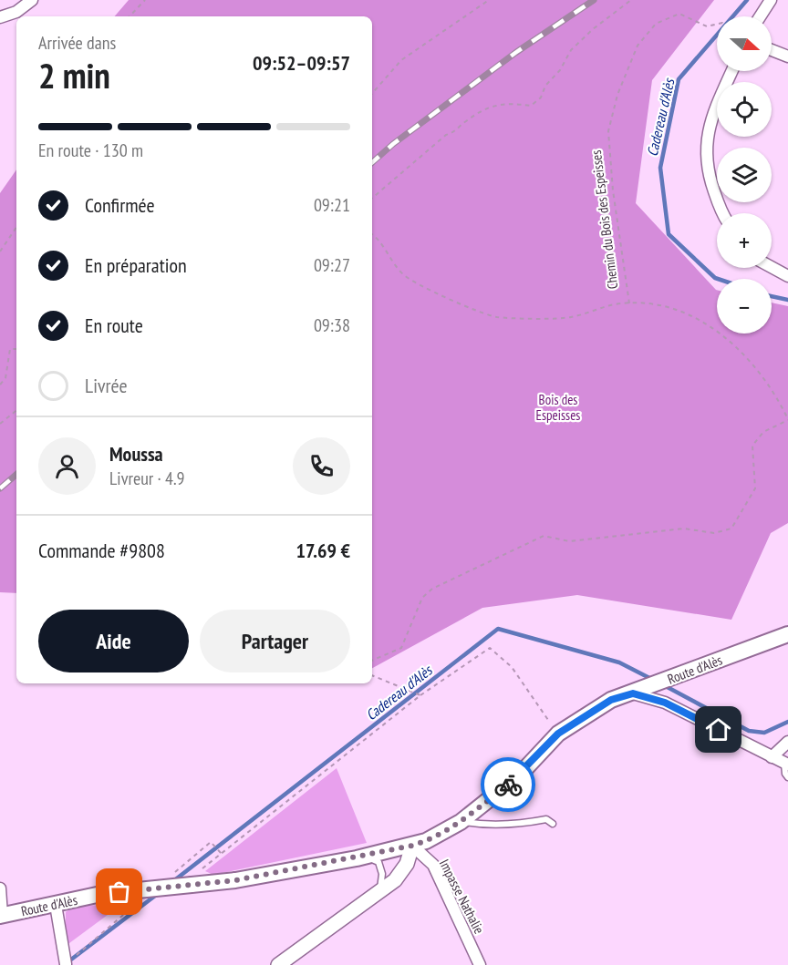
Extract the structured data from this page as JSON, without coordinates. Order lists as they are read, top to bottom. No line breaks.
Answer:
{"streets":{"main road":["Route d'Alès"],"street":["Impasse Nathalie"],"path":["Chemin du Bois des Espeisses"]},"crossings":[["Route d'Alès","Impasse Nathalie"]],"water":["Cadereau d'Alès"],"parks":["Bois des Espeisses"],"north":"right","page":{"map_buttons":["+","−"],"heading":["2 min","Arrivée dans","09:52–09:57"],"panel":["Moussa","Livreur · 4.9","Commande #9808","17.69 €"],"bar":"En route · 130 m","list":[["Confirmée","09:21"],["En préparation","09:27"],["En route","09:38"],"Livrée"],"buttons":["Aide","Partager"]}}
